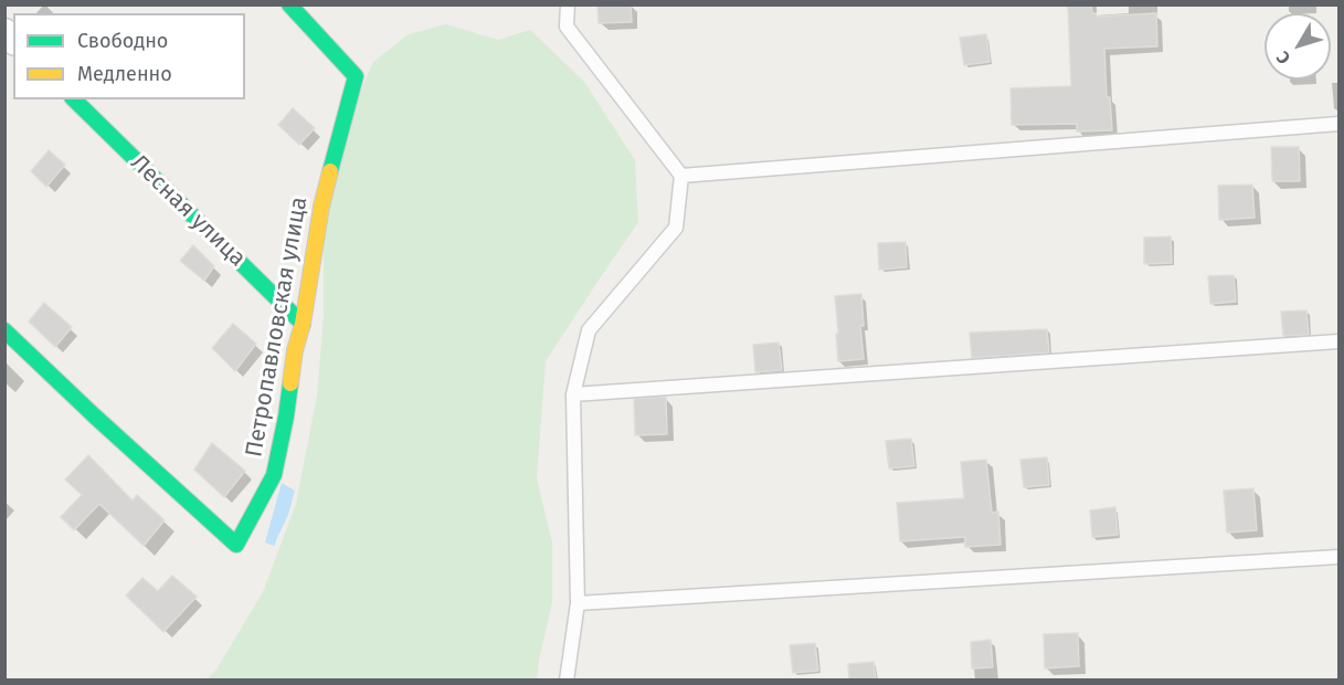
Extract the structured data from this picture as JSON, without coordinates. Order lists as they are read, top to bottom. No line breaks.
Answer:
{"streets":{"street":["Лесная улица","Петропавловская улица"]},"crossings":[["Лесная улица","Петропавловская улица"]],"legend":["Свободно","Медленно"],"north":"bottom left"}
